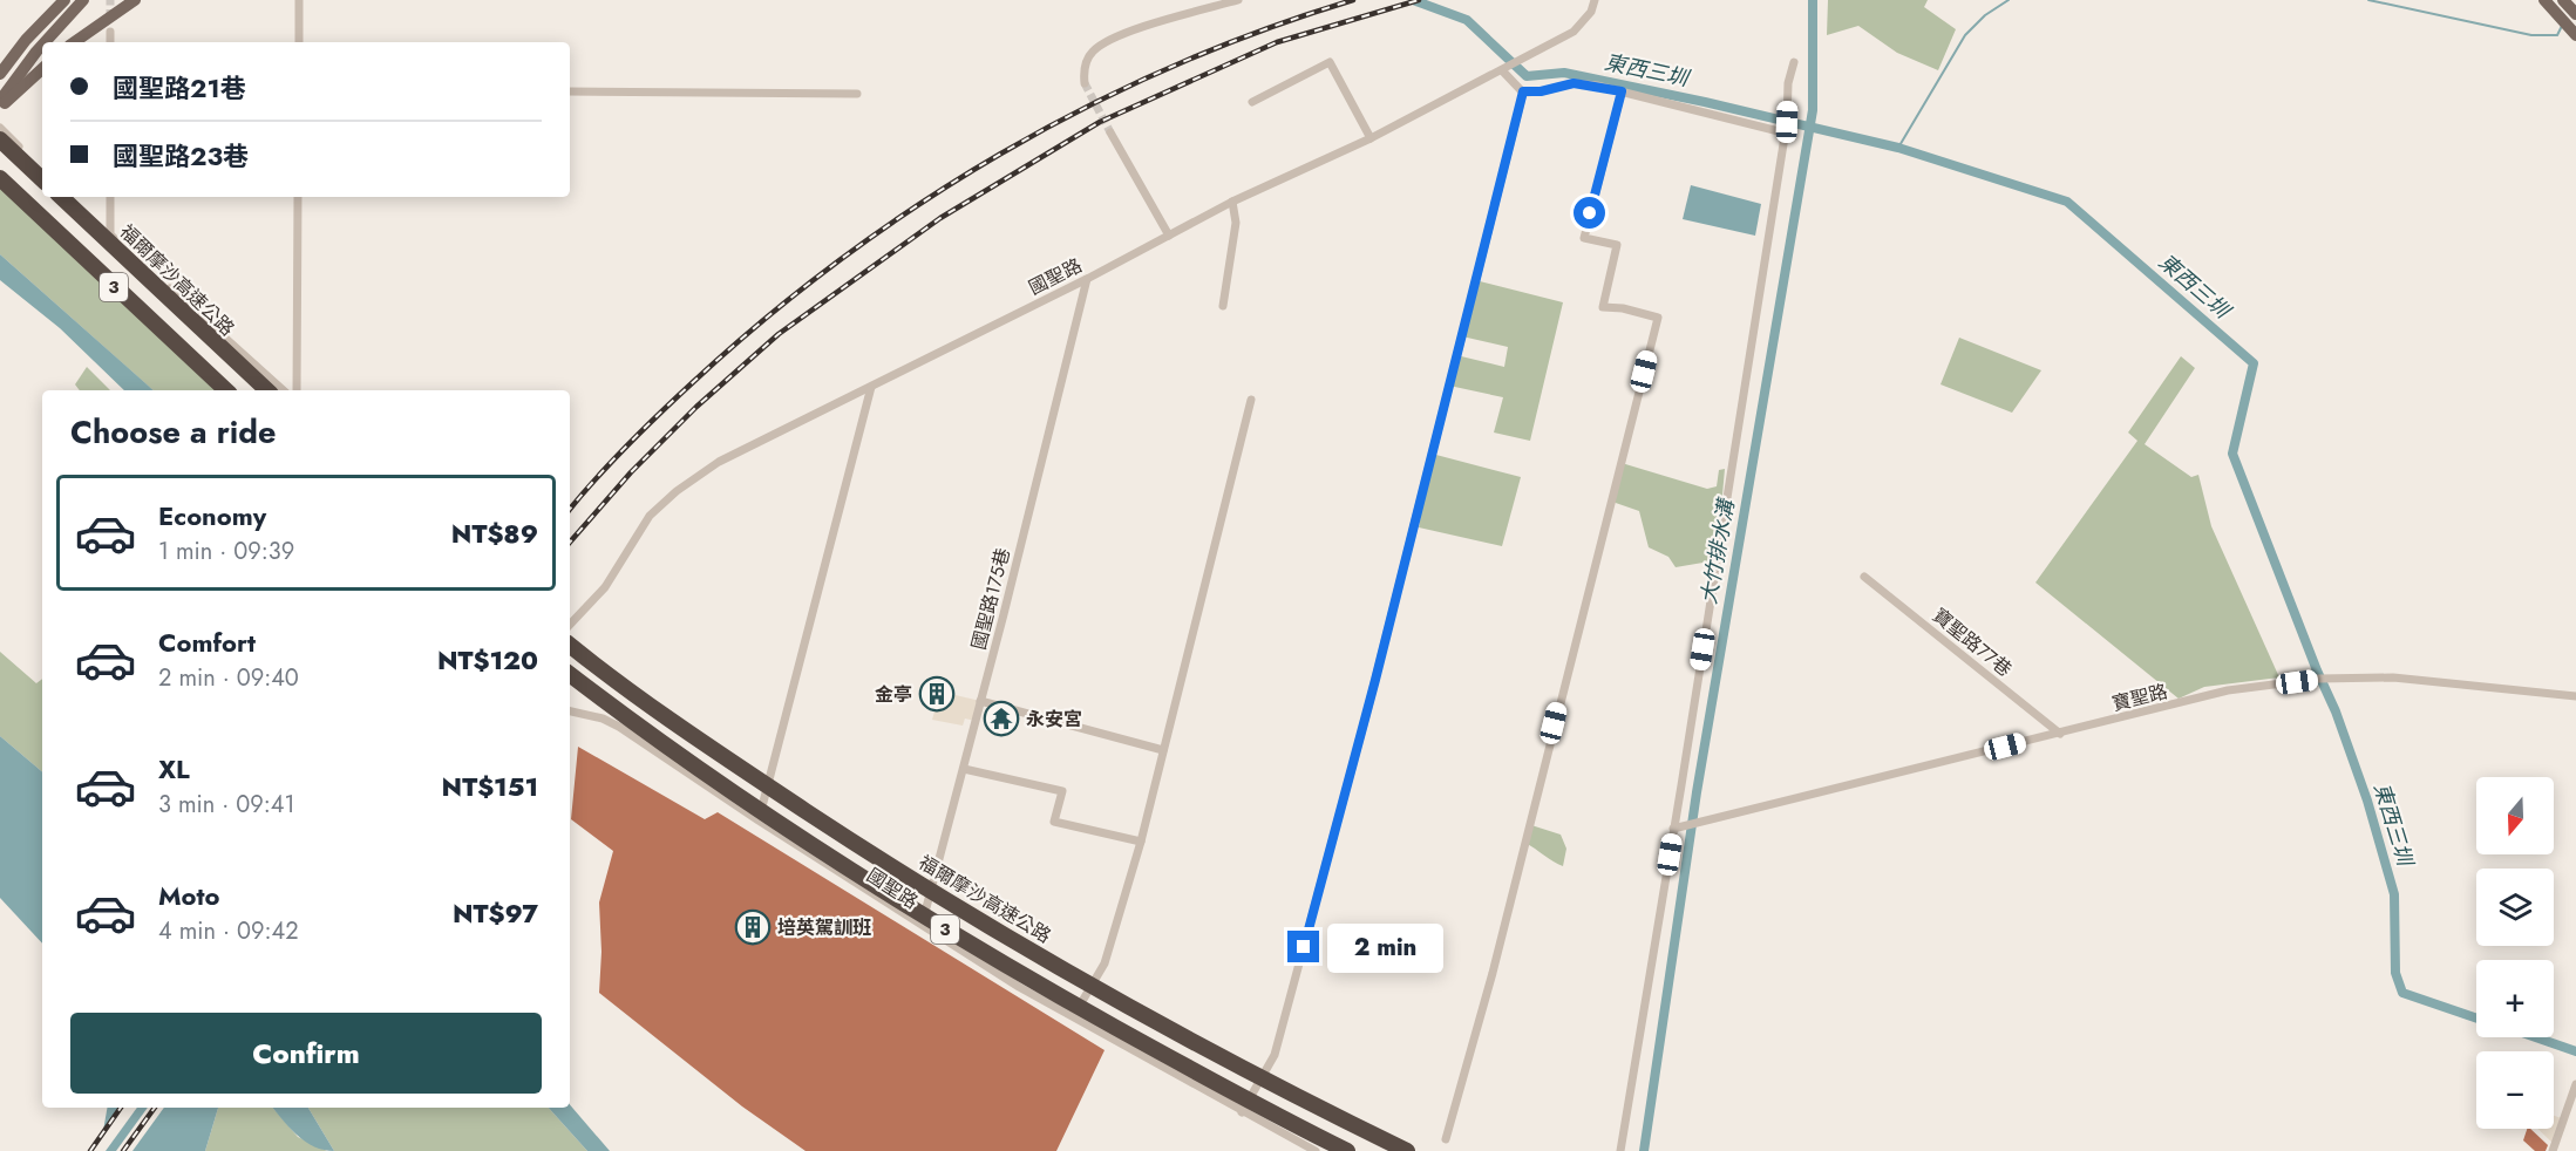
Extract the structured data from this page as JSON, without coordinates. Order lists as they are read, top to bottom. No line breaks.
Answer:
{"streets":{"highway":["福爾摩沙高速公路","3"],"street":["國聖路","國聖路175巷","寶聖路77巷","寶聖路"]},"crossings":[["國聖路","國聖路175巷"],["寶聖路77巷","寶聖路"]],"water":["東西三圳","大竹排水溝"],"places":{"building":["金亭","培英駕訓班"],"temple":["永安宮"]},"north":"bottom","page":{"banner":["國聖路21巷","國聖路23巷"],"heading":"Choose a ride","list":[{"name":"Economy","note":"1 min · 09:39","value":"NT$89"},{"name":"Comfort","note":"2 min · 09:40","value":"NT$120"},{"name":"XL","note":"3 min · 09:41","value":"NT$151"},{"name":"Moto","note":"4 min · 09:42","value":"NT$97"}],"map_buttons":["+","−"],"bubble":"2 min","buttons":"Confirm"}}
